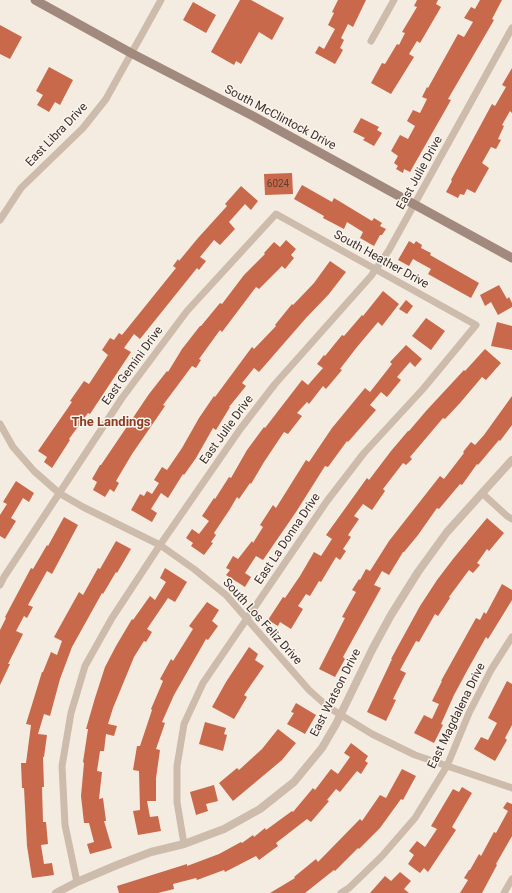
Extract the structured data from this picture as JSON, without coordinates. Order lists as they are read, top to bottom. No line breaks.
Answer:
{"streets":{"main road":["South McClintock Drive"],"street":["East Libra Drive","East Julie Drive","South Heather Drive","East Gemini Drive","East La Donna Drive","South Los Feliz Drive","East Watson Drive","East Magdalena Drive"]},"crossings":[["South McClintock Drive","East Libra Drive"],["South McClintock Drive","East Julie Drive"],["East Julie Drive","South Heather Drive"],["East Julie Drive","South Los Feliz Drive"],["East Julie Drive","East Watson Drive"],["South Heather Drive","East Gemini Drive"],["South Heather Drive","East La Donna Drive"],["East Gemini Drive","South Los Feliz Drive"],["East La Donna Drive","South Los Feliz Drive"],["East La Donna Drive","East Watson Drive"],["South Los Feliz Drive","East Watson Drive"],["South Los Feliz Drive","East Magdalena Drive"]],"districts":["The Landings"],"house_numbers":["6024"]}
